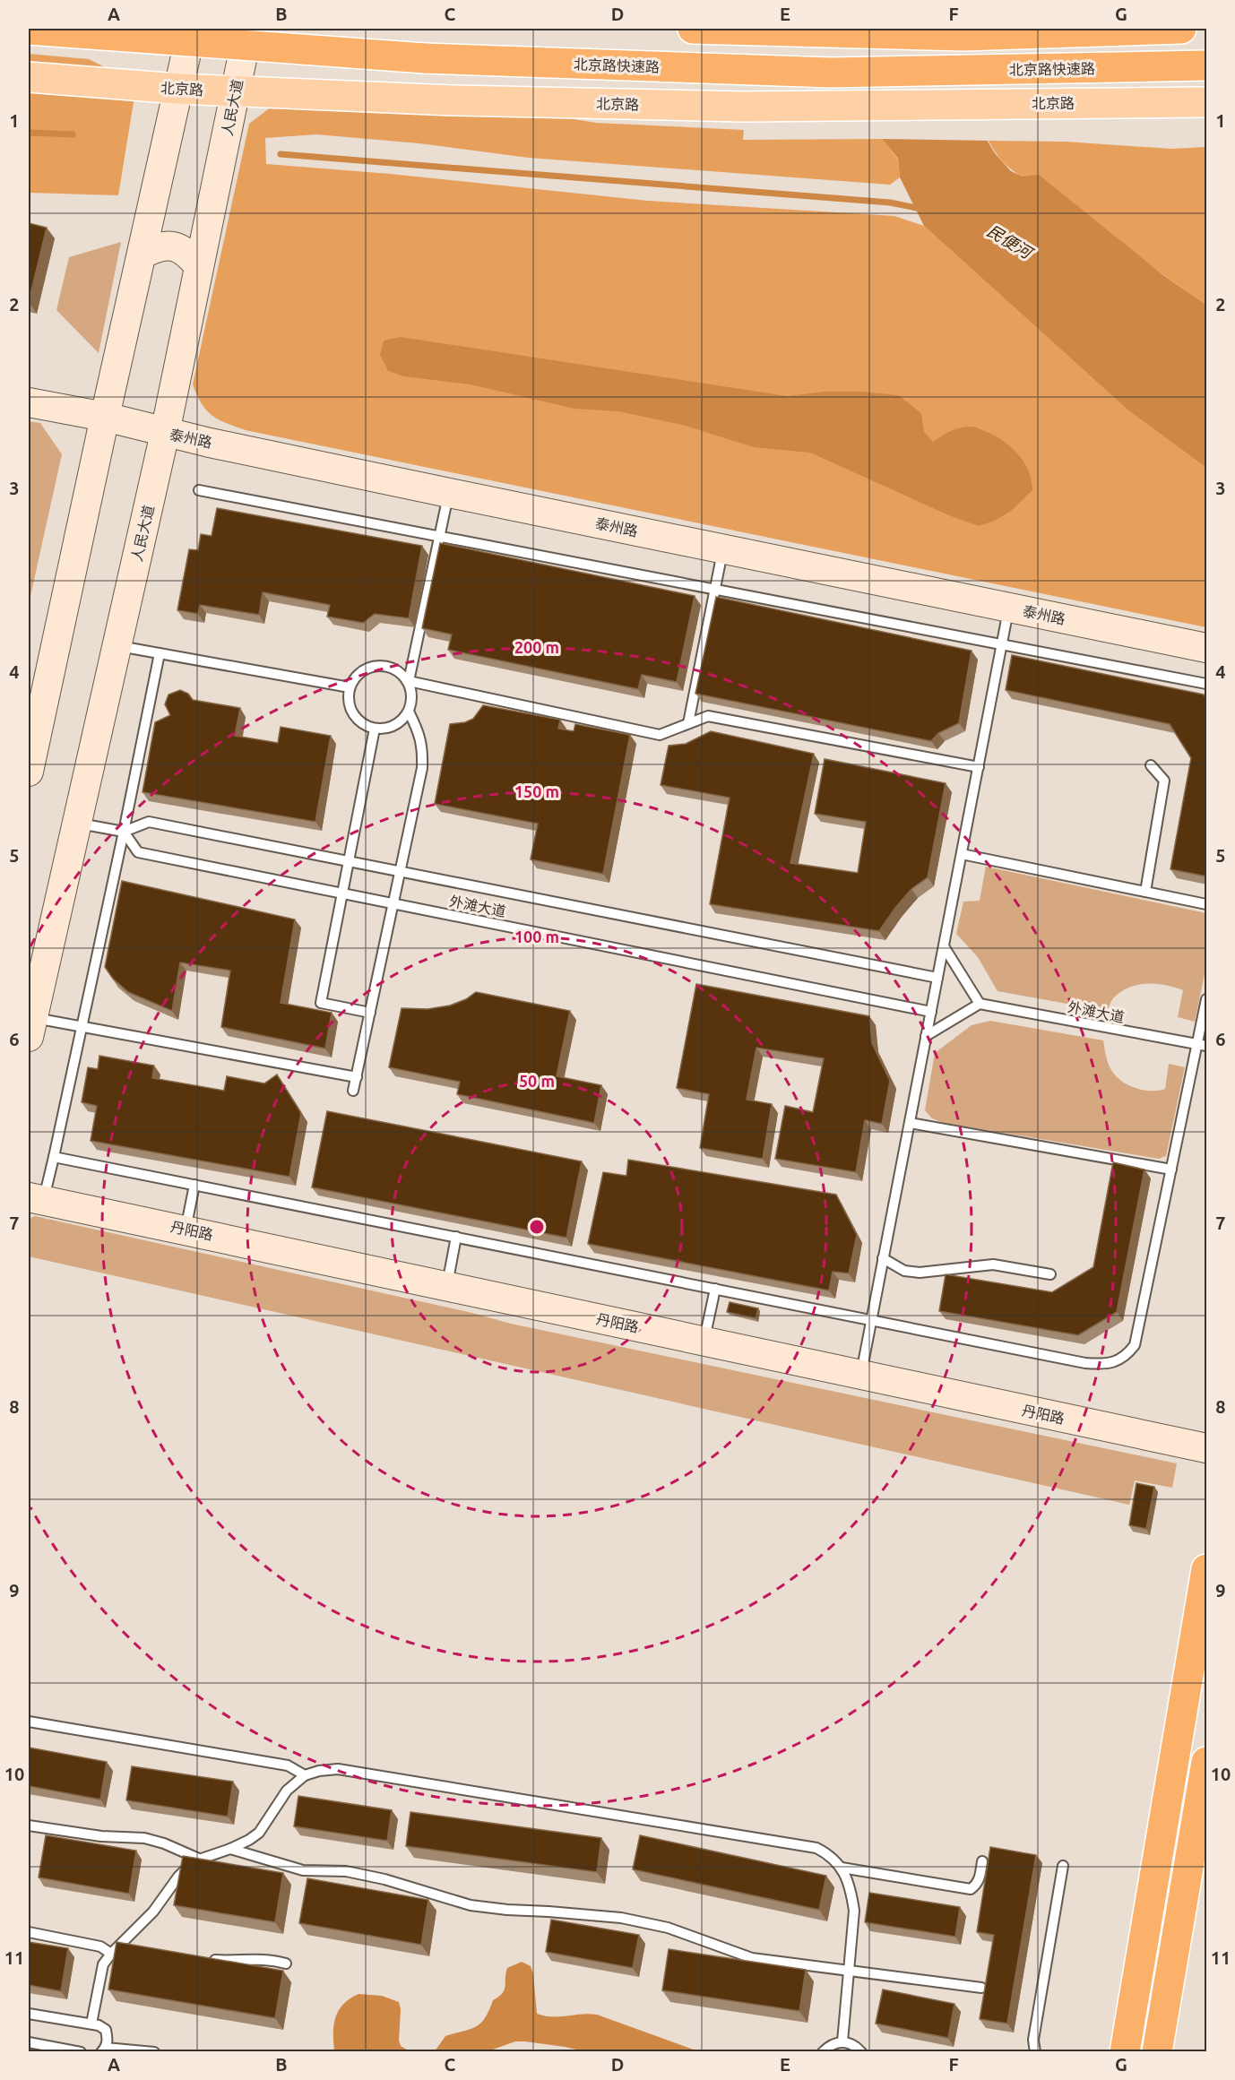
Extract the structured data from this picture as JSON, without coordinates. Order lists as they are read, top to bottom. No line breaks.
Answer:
{"streets":{"highway":["北京路快速路"],"main road":["北京路"],"street":["人民大道","泰州路","丹阳路"],"lane":["外滩大道"]},"crossings":[["北京路","人民大道"],["人民大道","泰州路"]],"water":["民便河"],"grid":{"columns":["A","B","C","D","E","F","G"],"rows":["1","2","3","4","5","6","7","8","9","10","11"]},"rings":["200 m","150 m","100 m","50 m"]}
